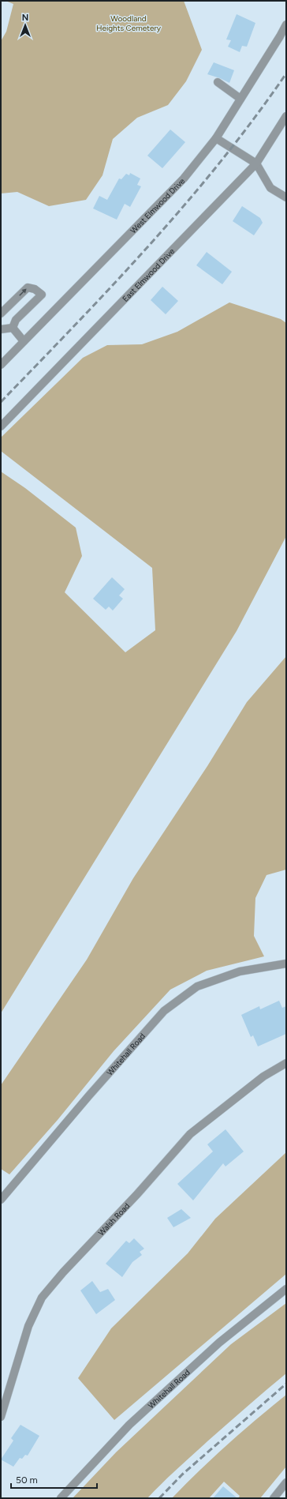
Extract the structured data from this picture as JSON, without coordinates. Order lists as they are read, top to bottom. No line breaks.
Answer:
{"streets":{"street":["West Elmwood Drive","East Elmwood Drive","Whitehall Road","Walsh Road"]},"parks":["Woodland Heights Cemetery"],"scale_bar":"50 m","north":"top"}
